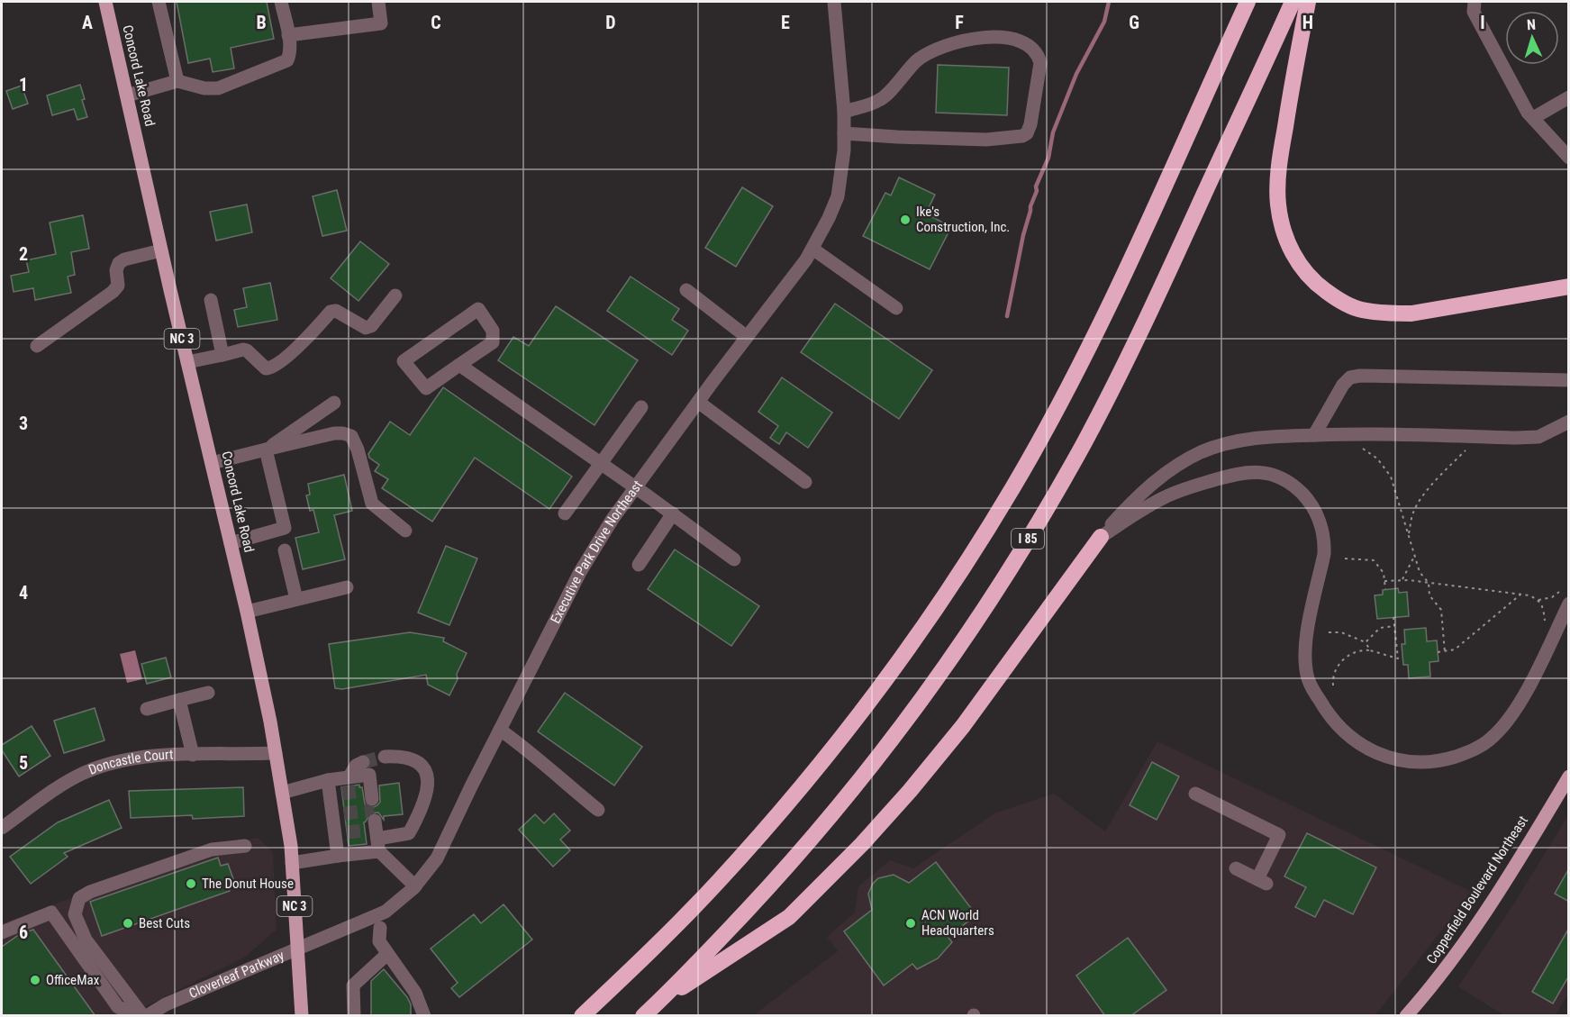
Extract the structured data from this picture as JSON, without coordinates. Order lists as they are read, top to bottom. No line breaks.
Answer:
{"streets":{"highway":["I 85"],"main road":["Concord Lake Road","NC 3","Copperfield Boulevard Northeast"],"street":["Executive Park Drive Northeast","Doncastle Court","Cloverleaf Parkway"]},"crossings":[["Concord Lake Road","Executive Park Drive Northeast"],["Concord Lake Road","Doncastle Court"],["Concord Lake Road","Cloverleaf Parkway"],["Executive Park Drive Northeast","Cloverleaf Parkway"]],"places":["Ike's Construction, Inc.","The Donut House","Best Cuts","ACN World Headquarters","OfficeMax"],"north":"top","grid":{"columns":["A","B","C","D","E","F","G","H","I"],"rows":["1","2","3","4","5","6"]}}
